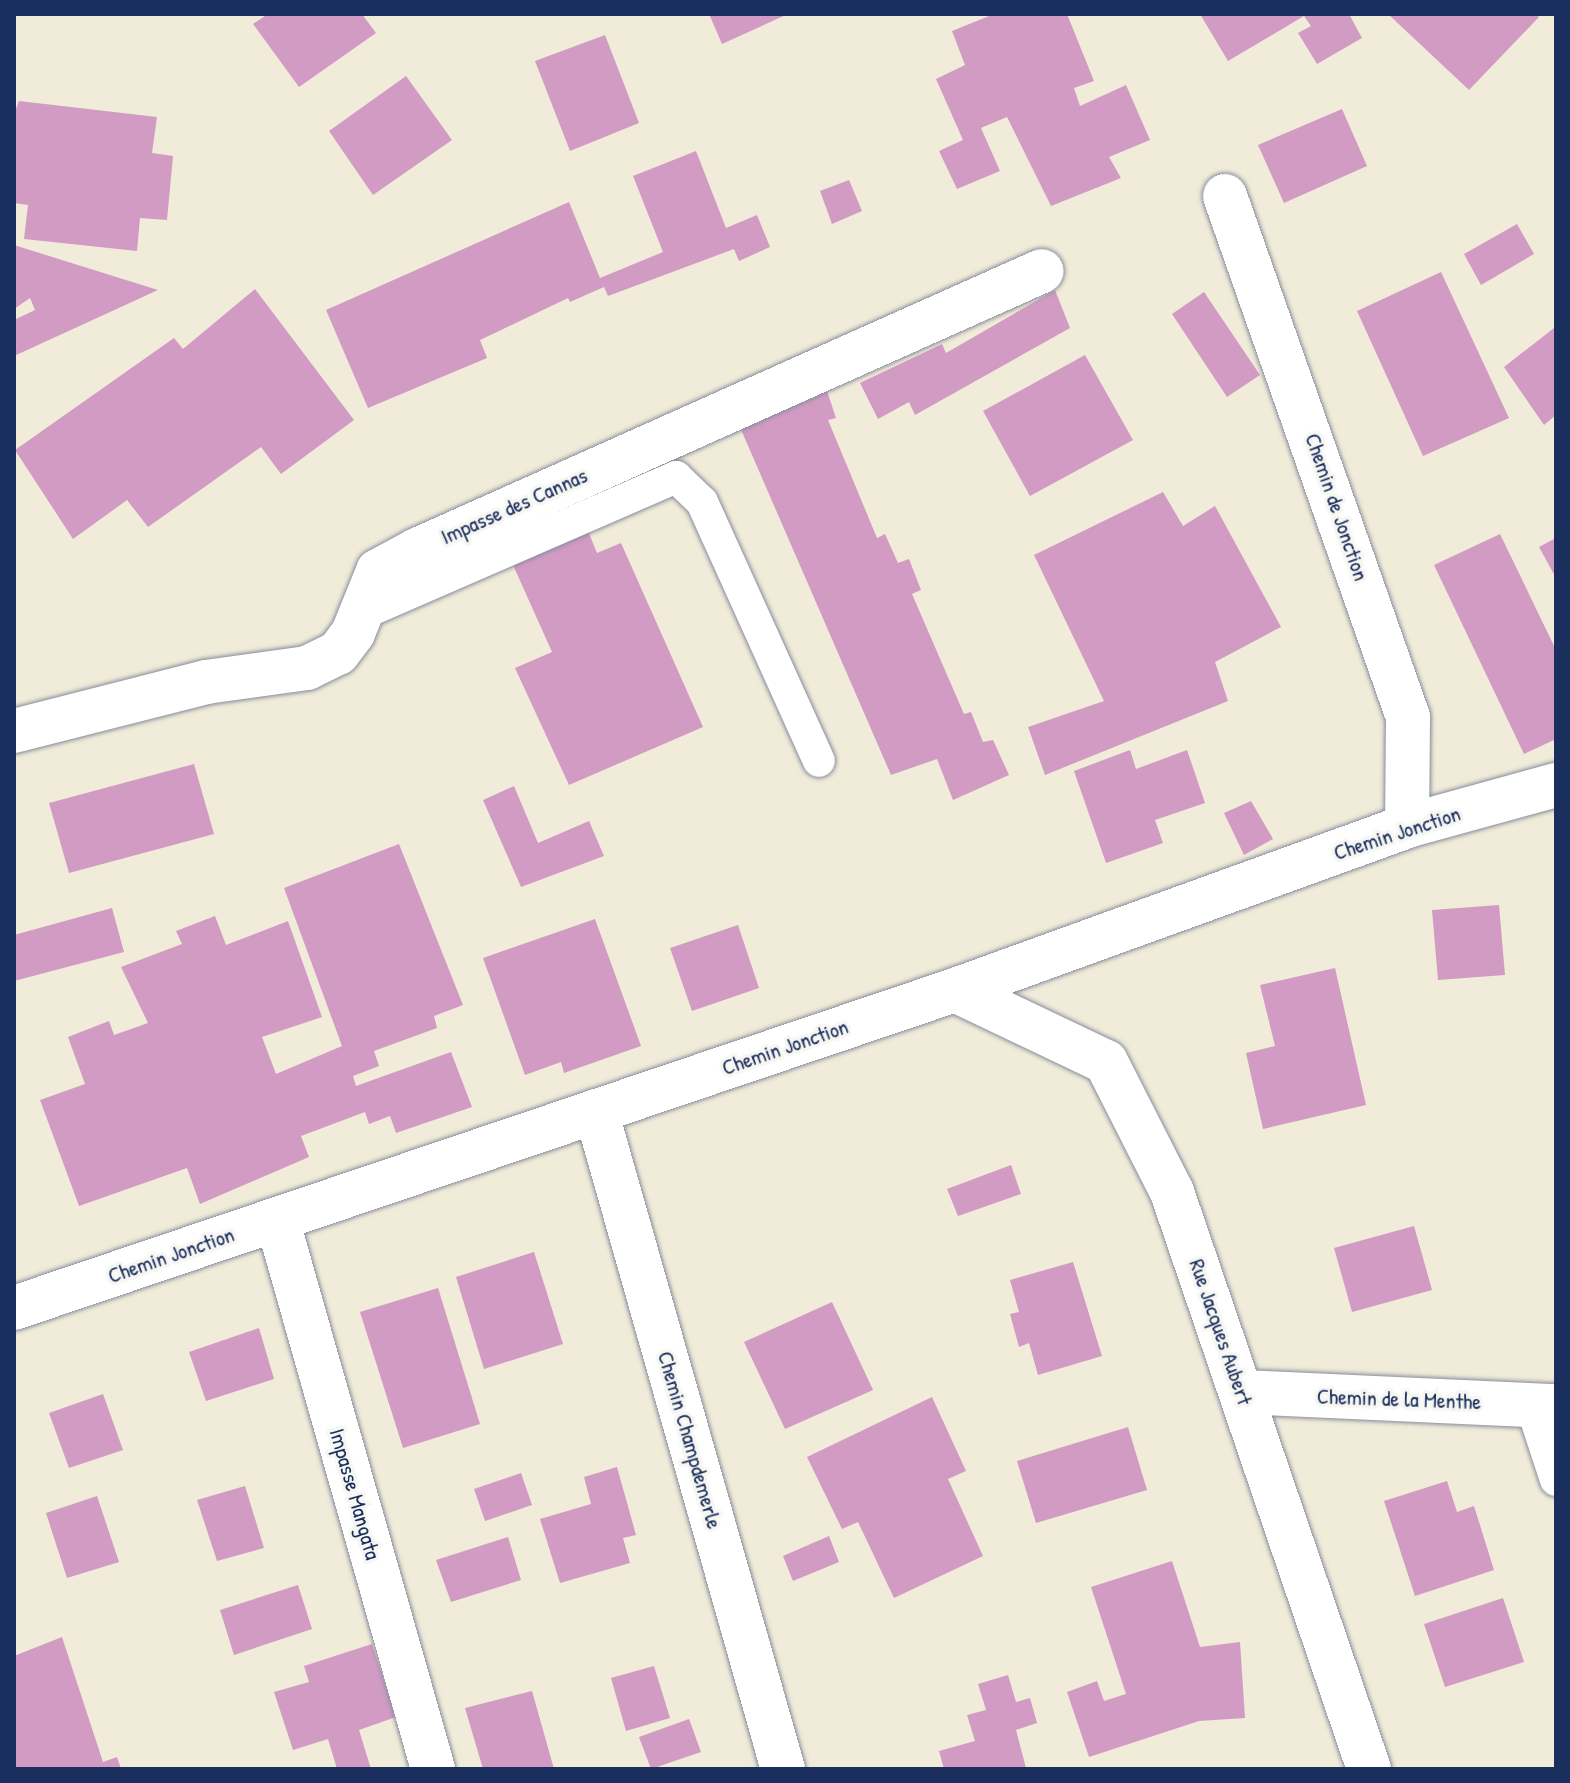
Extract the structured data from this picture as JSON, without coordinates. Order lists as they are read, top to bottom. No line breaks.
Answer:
{"streets":{"street":["Impasse des Cannas","Chemin de Jonction","Chemin Jonction","Rue Jacques Aubert","Chemin de la Menthe","Chemin Champdemerle","Impasse Mangata"]},"crossings":[["Chemin de Jonction","Chemin Jonction"],["Chemin Jonction","Rue Jacques Aubert"],["Chemin Jonction","Chemin Champdemerle"],["Chemin Jonction","Impasse Mangata"],["Rue Jacques Aubert","Chemin de la Menthe"]]}
